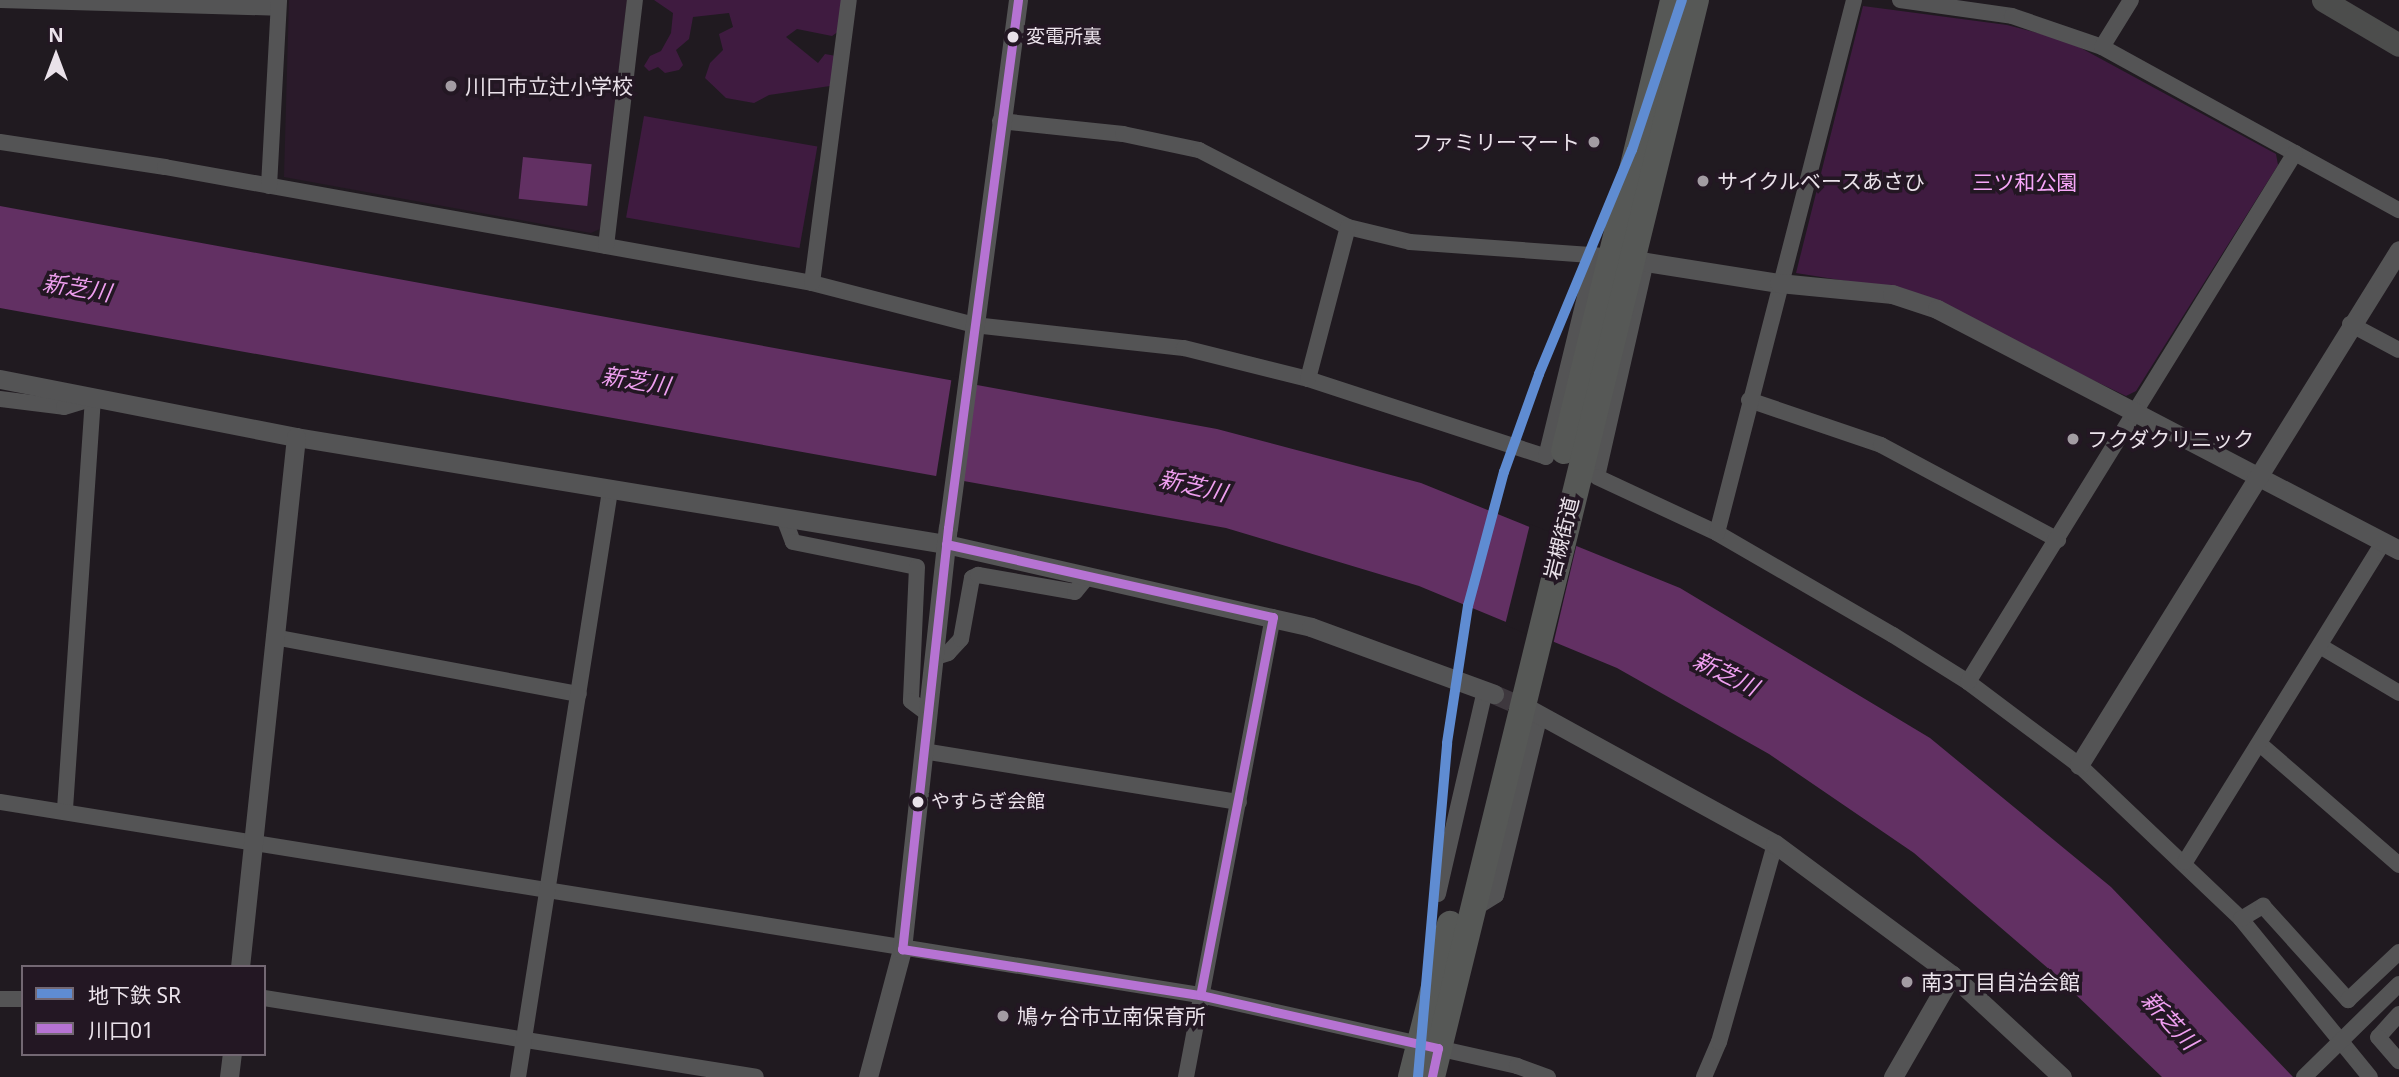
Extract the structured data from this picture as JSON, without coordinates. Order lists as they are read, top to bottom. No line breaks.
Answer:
{"streets":{"highway":["岩槻街道"]},"water":["新芝川"],"parks":["三ツ和公園"],"places":["変電所裏","川口市立辻小学校","ファミリーマート","サイクルベースあさひ","フクダクリニック","やすらぎ会館","南3丁目自治会館","鳩ヶ谷市立南保育所"],"lines":["metro line SR","transit line 川口01"],"legend":["地下鉄 SR","川口01"],"north":"top"}
